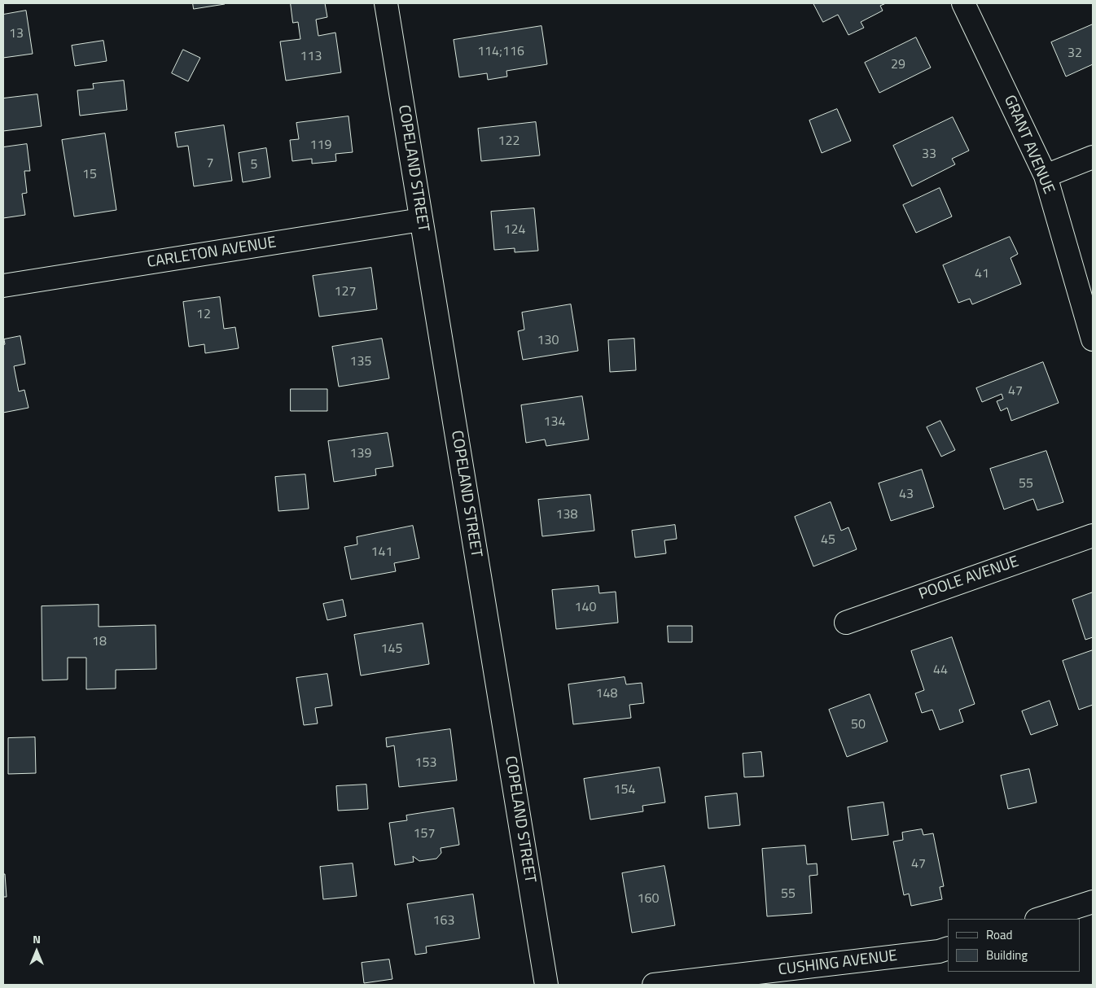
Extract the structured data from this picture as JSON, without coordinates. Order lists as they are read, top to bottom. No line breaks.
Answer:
{"streets":{"street":["GRANT AVENUE","COPELAND STREET","CARLETON AVENUE","POOLE AVENUE","CUSHING AVENUE"]},"crossings":[["COPELAND STREET","CARLETON AVENUE"]],"house_numbers":["13","114;116","32","113","29","122","119","33","7","5","15","124","41","127","12","130","135","47","134","139","55","43","138","45","141","140","18","145","44","148","50","153","154","157","47","55","160","163"],"legend":["Road","Building"],"north":"top"}
